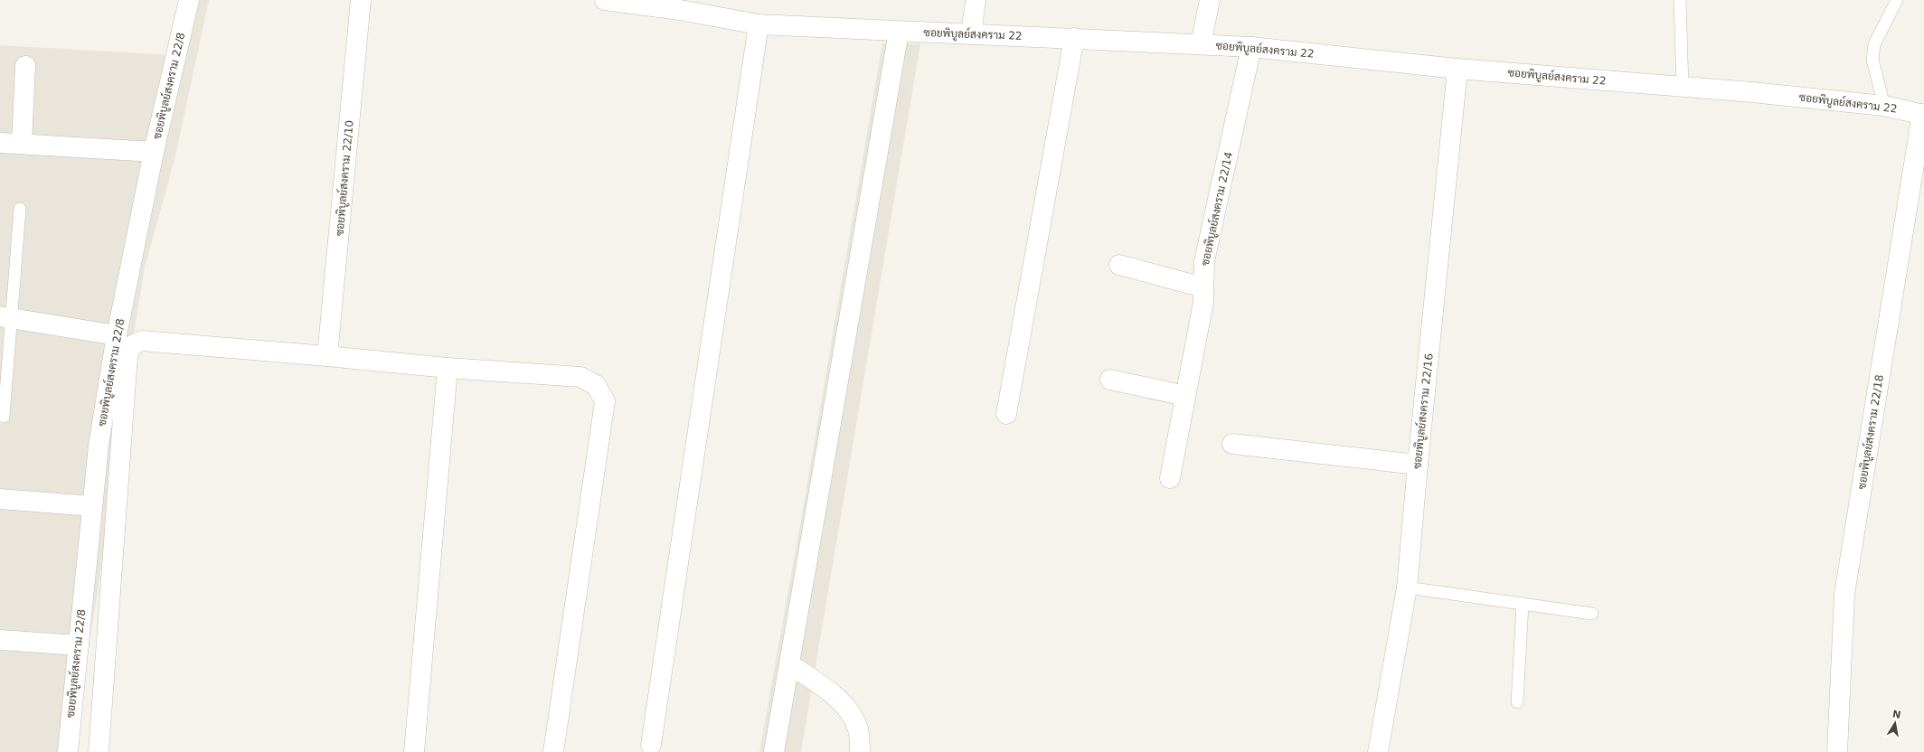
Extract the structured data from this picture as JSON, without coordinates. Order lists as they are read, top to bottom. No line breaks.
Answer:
{"streets":{"street":["ซอยพิบูลย์สงคราม 22","ซอยพิบูลย์สงคราม 22/8","ซอยพิบูลย์สงคราม 22/10","ซอยพิบูลย์สงคราม 22/14","ซอยพิบูลย์สงคราม 22/16","ซอยพิบูลย์สงคราม 22/18"]},"crossings":[["ซอยพิบูลย์สงคราม 22","ซอยพิบูลย์สงคราม 22/14"],["ซอยพิบูลย์สงคราม 22","ซอยพิบูลย์สงคราม 22/16"],["ซอยพิบูลย์สงคราม 22","ซอยพิบูลย์สงคราม 22/18"]],"north":"top"}
